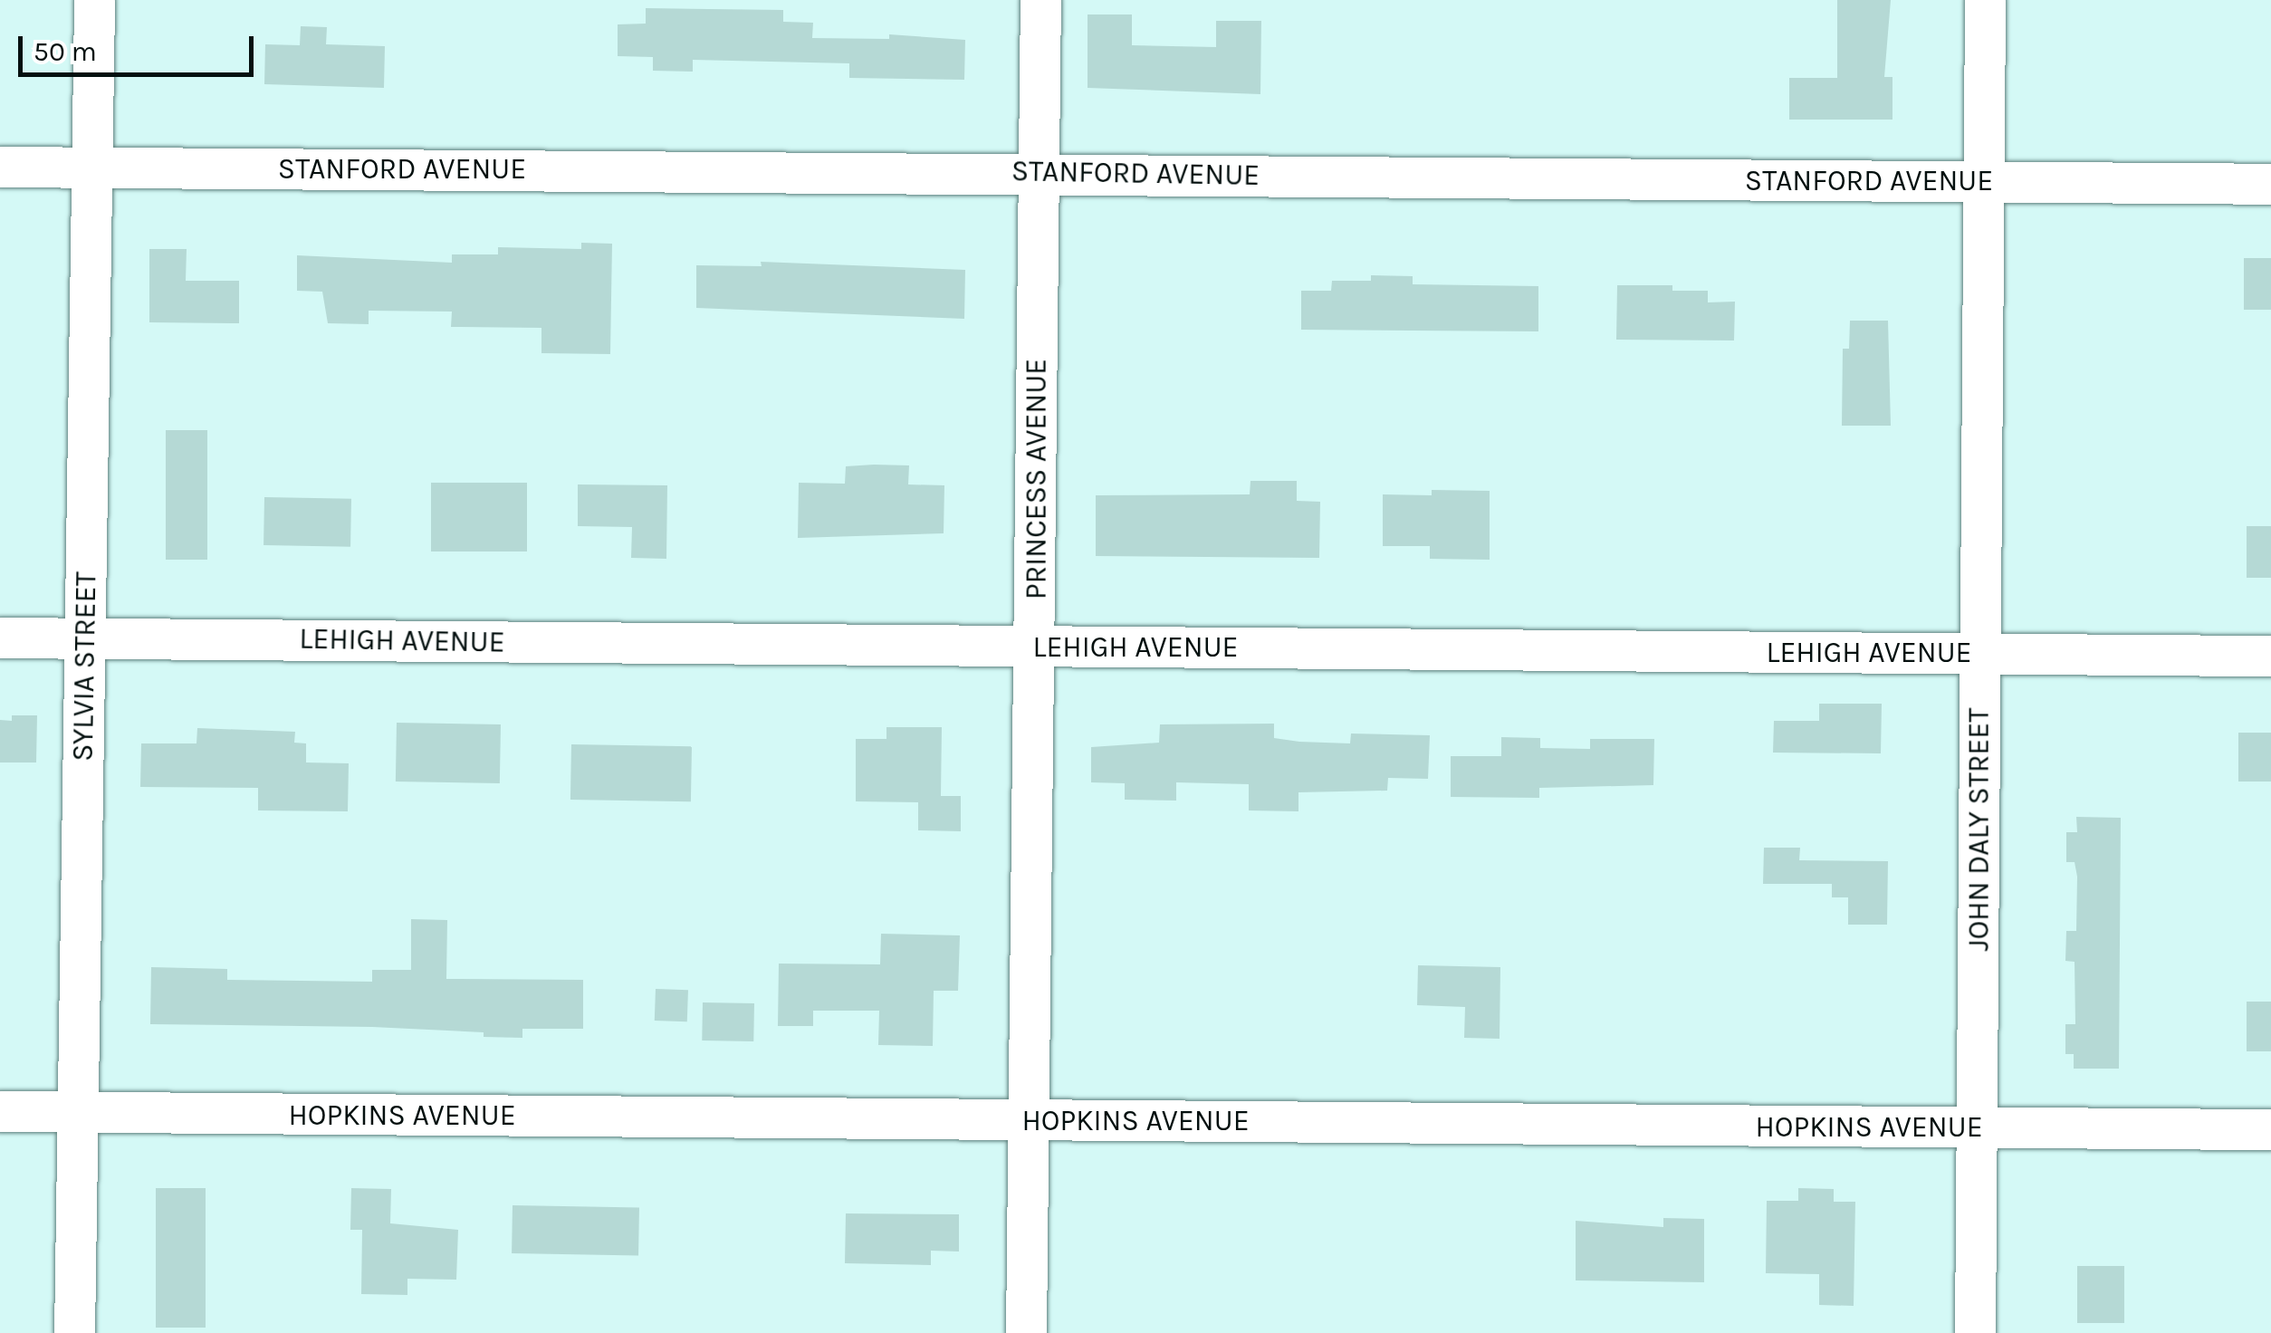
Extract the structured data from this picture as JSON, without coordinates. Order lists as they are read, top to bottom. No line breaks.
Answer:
{"streets":{"street":["STANFORD AVENUE","PRINCESS AVENUE","LEHIGH AVENUE","SYLVIA STREET","JOHN DALY STREET","HOPKINS AVENUE"]},"crossings":[["STANFORD AVENUE","PRINCESS AVENUE"],["STANFORD AVENUE","SYLVIA STREET"],["STANFORD AVENUE","JOHN DALY STREET"],["PRINCESS AVENUE","LEHIGH AVENUE"],["PRINCESS AVENUE","HOPKINS AVENUE"],["LEHIGH AVENUE","SYLVIA STREET"],["LEHIGH AVENUE","JOHN DALY STREET"],["SYLVIA STREET","HOPKINS AVENUE"],["JOHN DALY STREET","HOPKINS AVENUE"]],"scale_bar":"50 m"}
